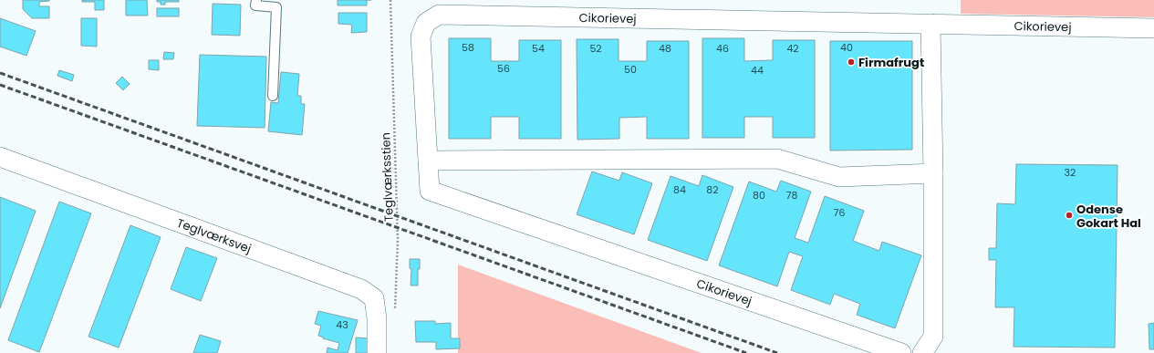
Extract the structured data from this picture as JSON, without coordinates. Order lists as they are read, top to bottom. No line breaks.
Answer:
{"streets":{"street":["Cikorievej","Teglværksvej"],"path":["Teglværksstien"]},"places":["Firmafrugt","Odense Gokart Hal"],"house_numbers":["58","40","54","52","48","46","42","56","50","44","32","84","82","80","78","76","43"]}
